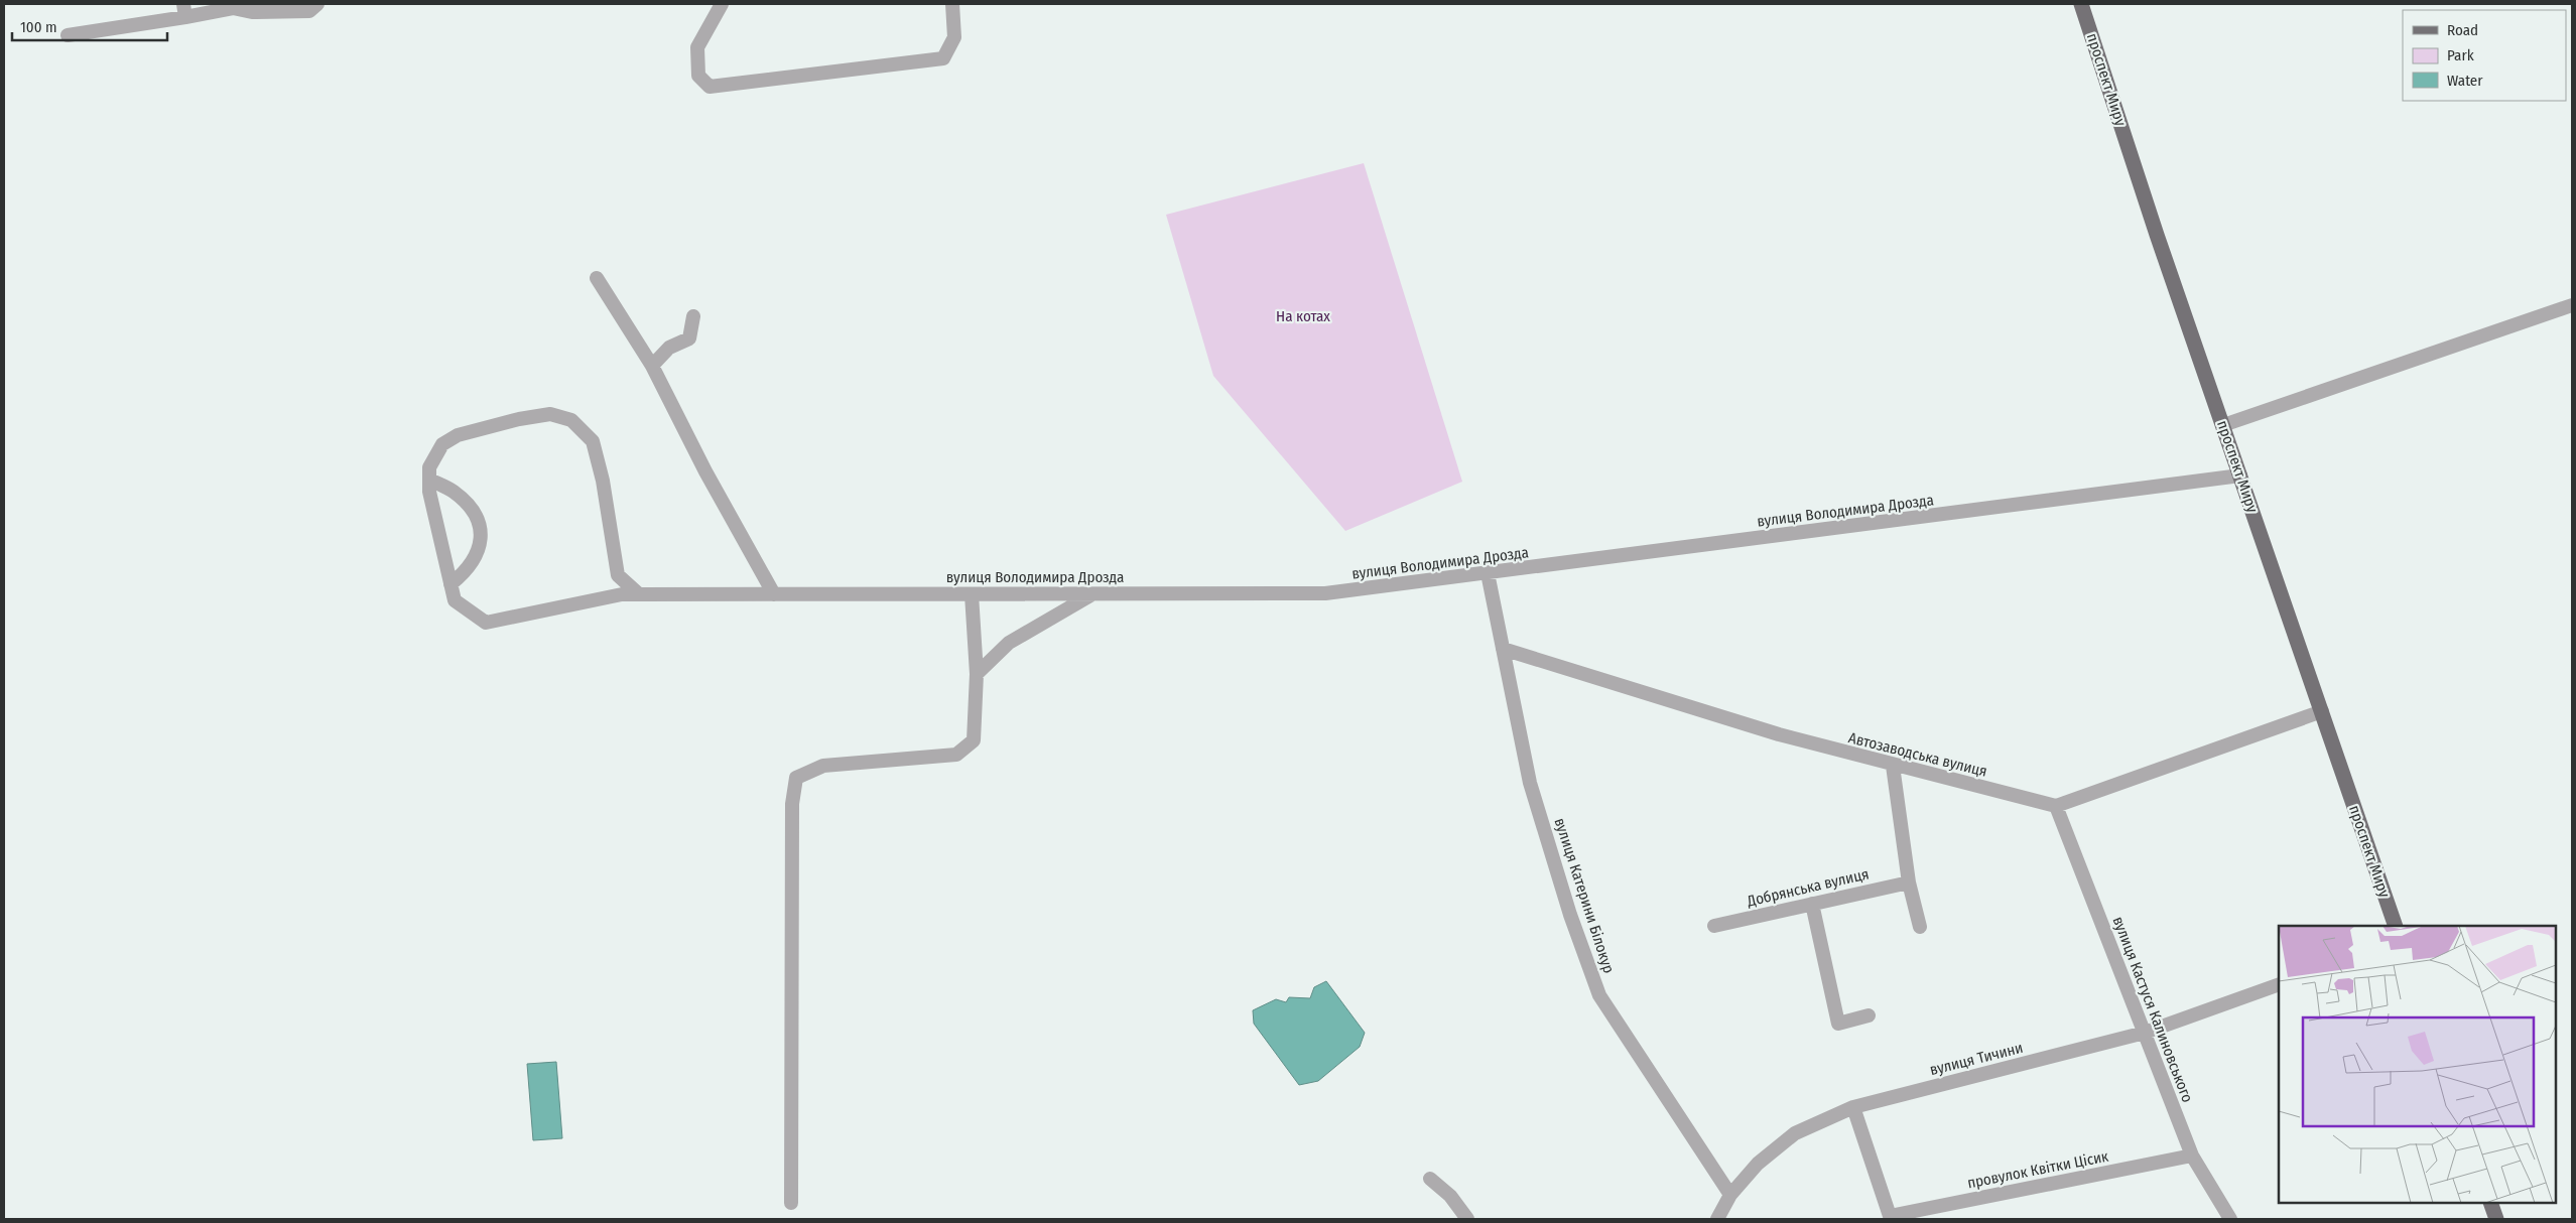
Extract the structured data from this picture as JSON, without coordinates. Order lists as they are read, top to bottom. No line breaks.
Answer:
{"streets":{"main road":["проспект Миру"],"street":["вулиця Володимира Дрозда","Автозаводська вулиця","Добрянська вулиця","вулиця Катерини Білокур","вулиця Кастуся Калиновського","вулиця Тичини","провулок Квітки Цісик"]},"crossings":[["проспект Миру","вулиця Володимира Дрозда"],["вулиця Володимира Дрозда","вулиця Катерини Білокур"],["Автозаводська вулиця","вулиця Катерини Білокур"],["Автозаводська вулиця","вулиця Кастуся Калиновського"],["вулиця Катерини Білокур","вулиця Тичини"],["вулиця Кастуся Калиновського","вулиця Тичини"],["вулиця Кастуся Калиновського","провулок Квітки Цісик"]],"parks":["На котах"],"legend":["Road","Park","Water"],"scale_bar":"100 m"}
